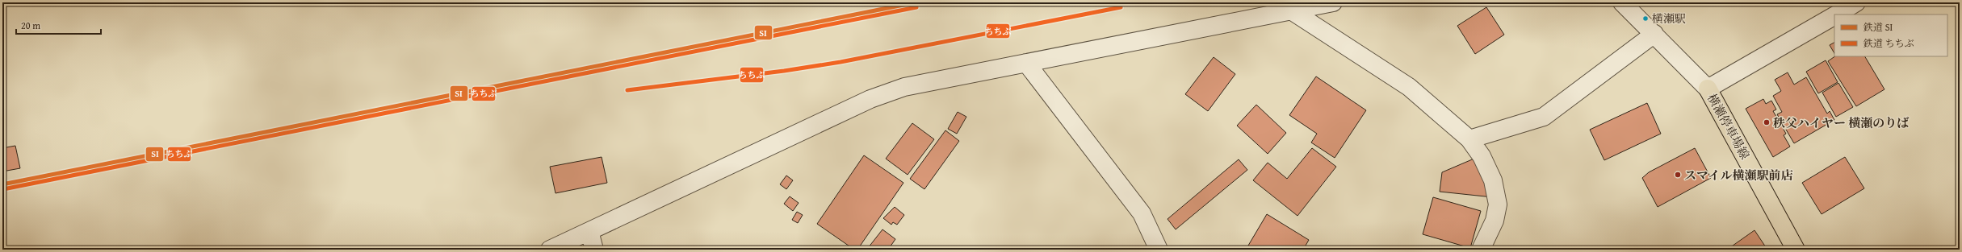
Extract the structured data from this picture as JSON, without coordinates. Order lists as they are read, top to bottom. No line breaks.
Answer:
{"streets":{"main road":["横瀬停車場線"]},"places":["横瀬駅","秩父ハイヤー 横瀬のりば","スマイル横瀬駅前店"],"lines":["rail line SI","rail line ちちぶ"],"legend":["鉄道 SI","鉄道 ちちぶ"],"scale_bar":"20 m"}
